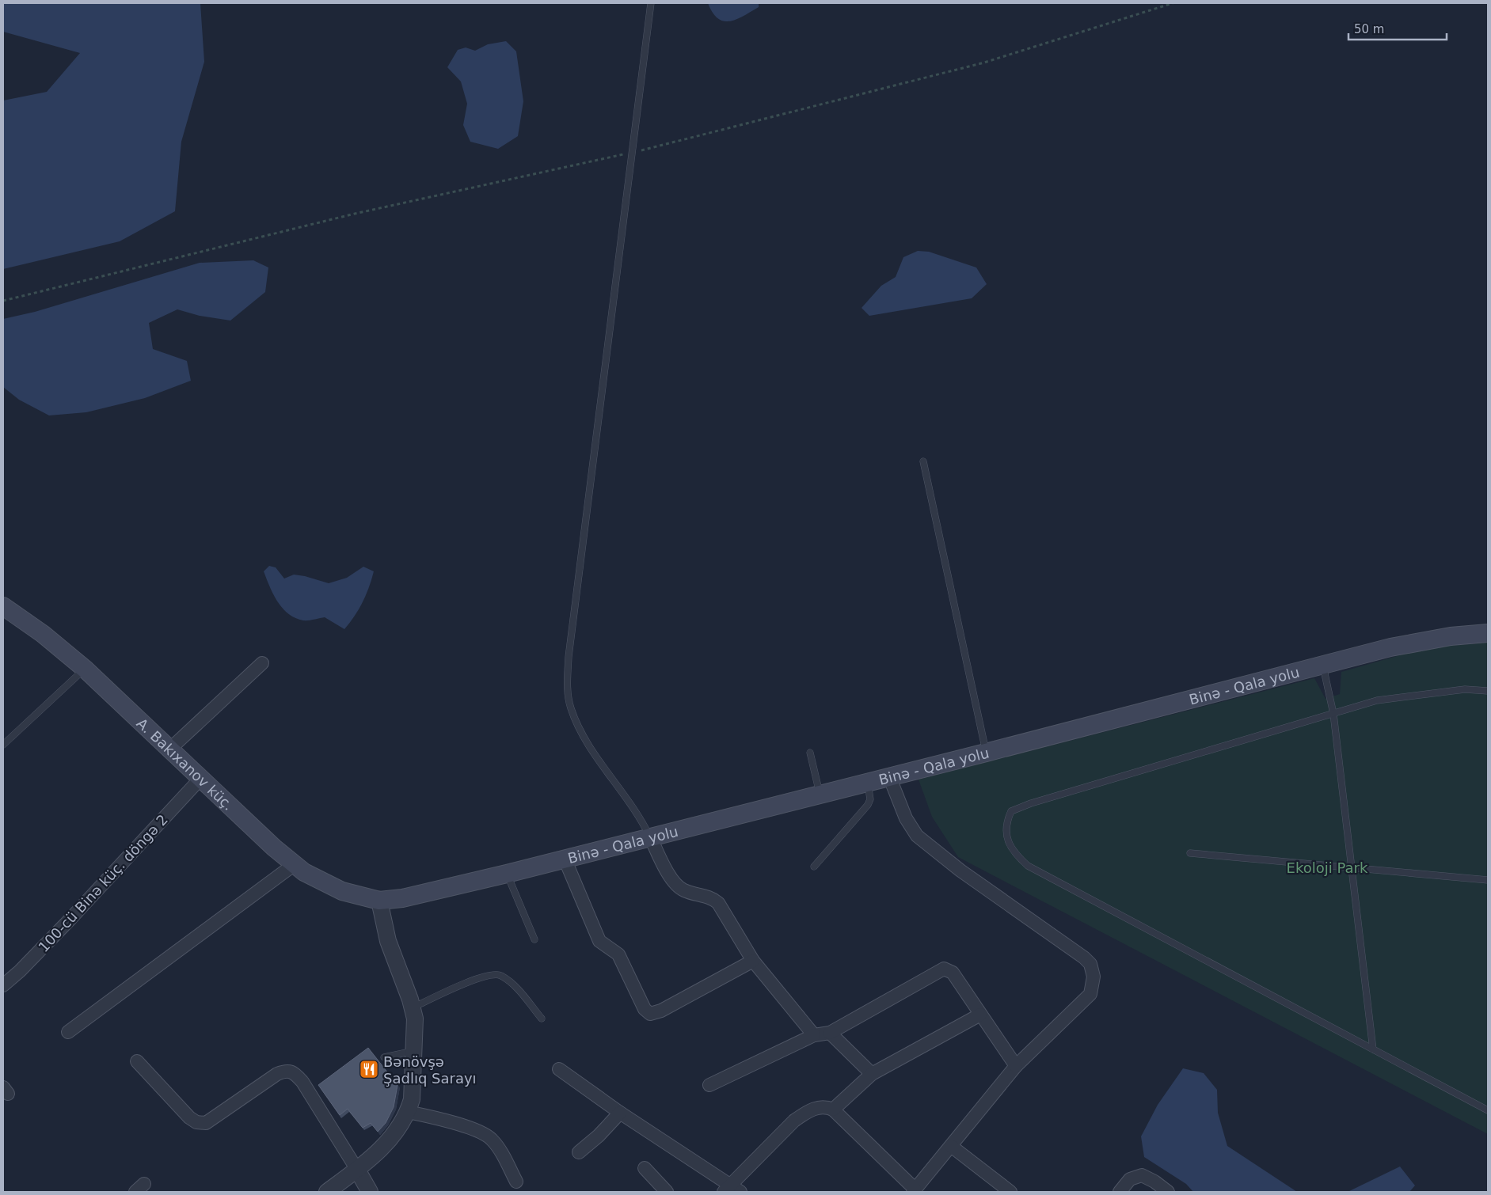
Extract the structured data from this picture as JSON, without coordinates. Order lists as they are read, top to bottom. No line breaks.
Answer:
{"streets":{"main road":["Binə - Qala yolu","A. Bakıxanov küç."],"street":["100-cü Binə küç. döngə 2"]},"crossings":[["Binə - Qala yolu","A. Bakıxanov küç."],["A. Bakıxanov küç.","100-cü Binə küç. döngə 2"]],"parks":["Ekoloji Park"],"places":{"restaurant":["Bənövşə Şadlıq Sarayı"]},"scale_bar":"50 m"}
